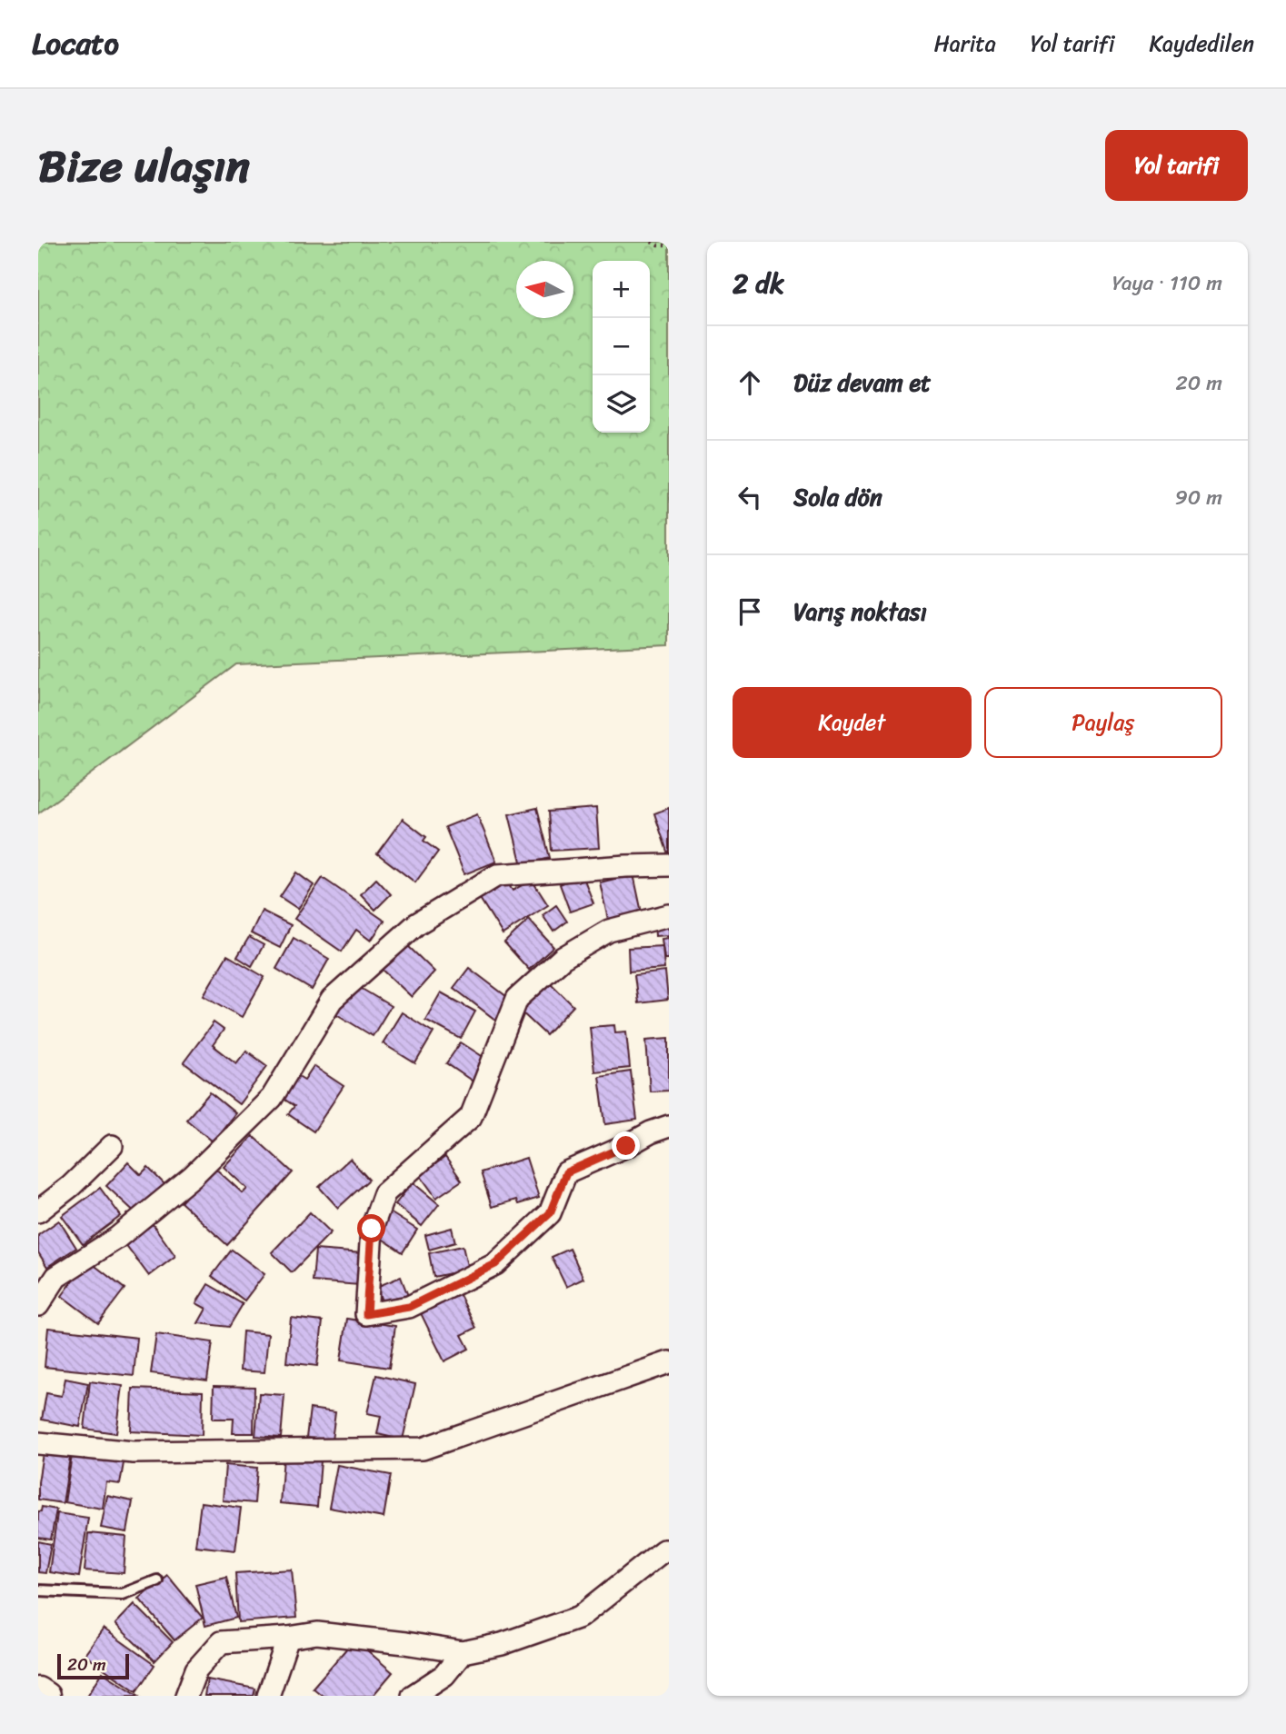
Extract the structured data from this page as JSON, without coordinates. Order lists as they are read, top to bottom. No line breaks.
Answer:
{"scale_bar":"20 m","north":"left","page":{"header":"Locato","nav":["Harita","Yol tarifi","Kaydedilen"],"title":"Bize ulaşın","buttons":["Yol tarifi",["Kaydet","Paylaş"]],"heading":["2 dk","Yaya · 110 m"],"map_buttons":["+","−"],"list":[["Düz devam et","20 m"],["Sola dön","90 m"],"Varış noktası"],"scale":"20 m"}}
